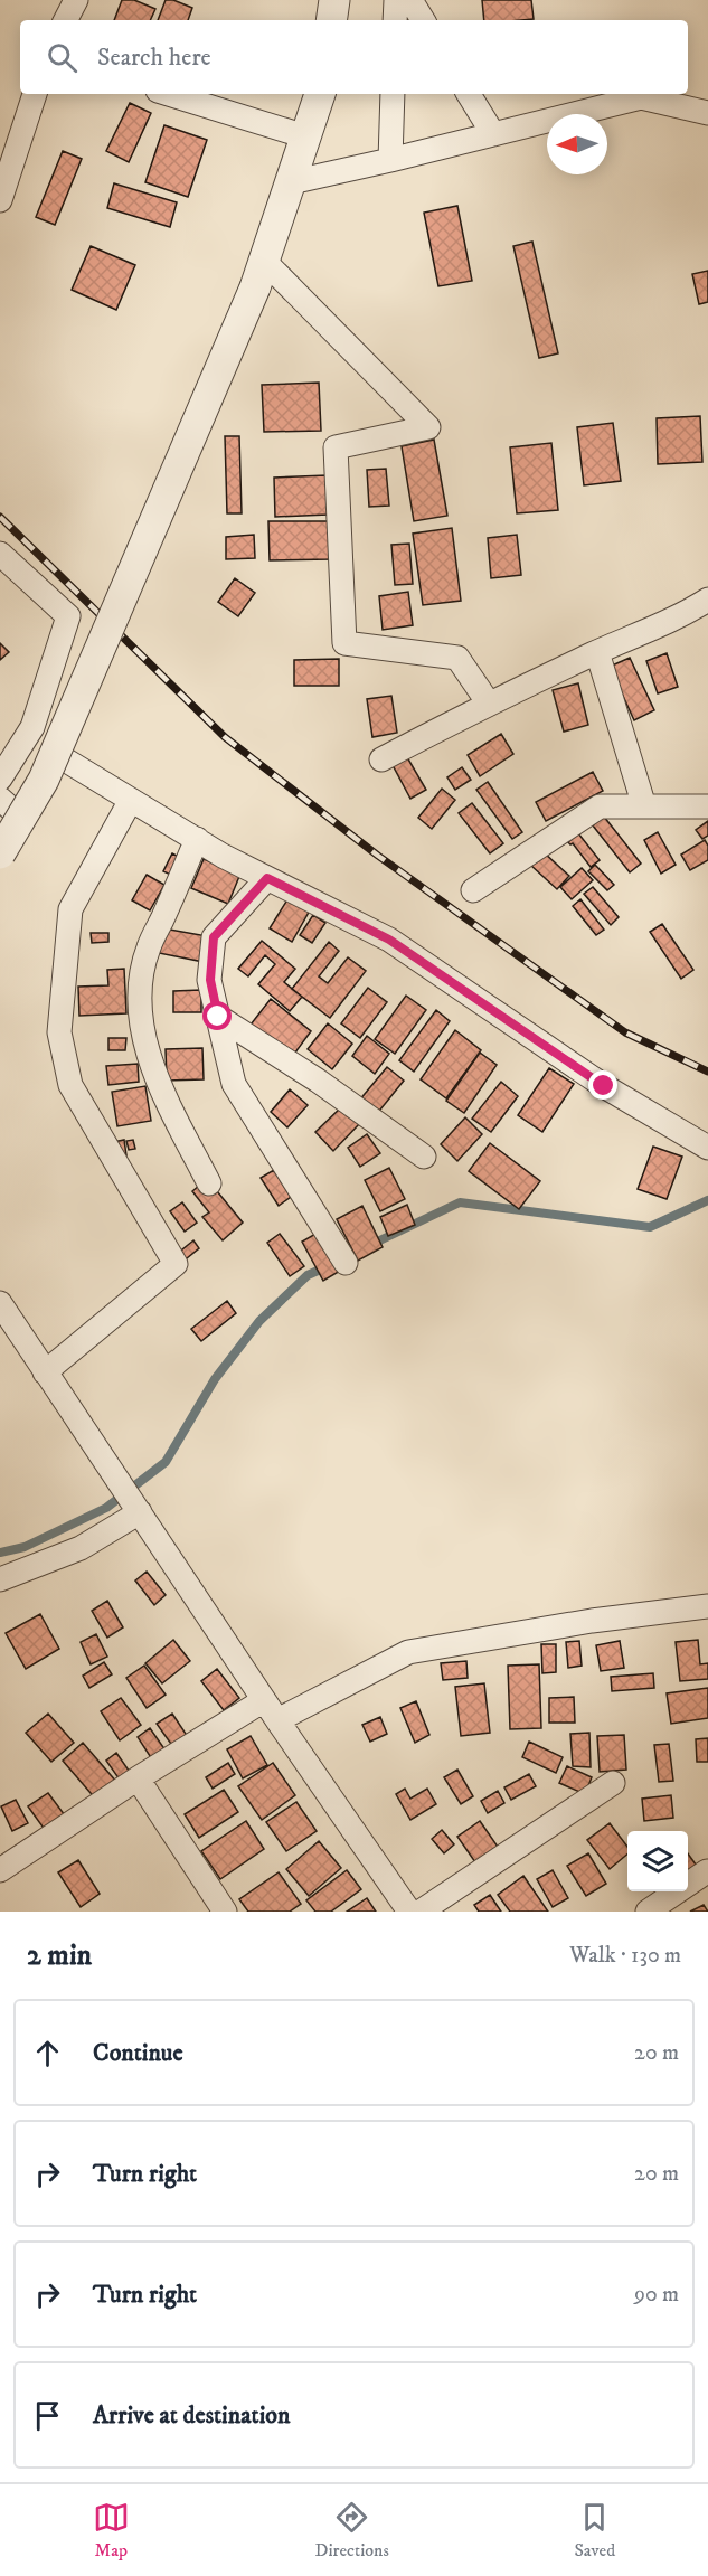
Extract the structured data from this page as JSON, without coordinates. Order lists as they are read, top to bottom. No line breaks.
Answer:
{"north":"left","page":{"search":"Search here","heading":["2 min","Walk · 130 m"],"list":[["Continue","20 m"],["Turn right","20 m"],["Turn right","90 m"],"Arrive at destination"],"nav":["Map","Directions","Saved"]}}
